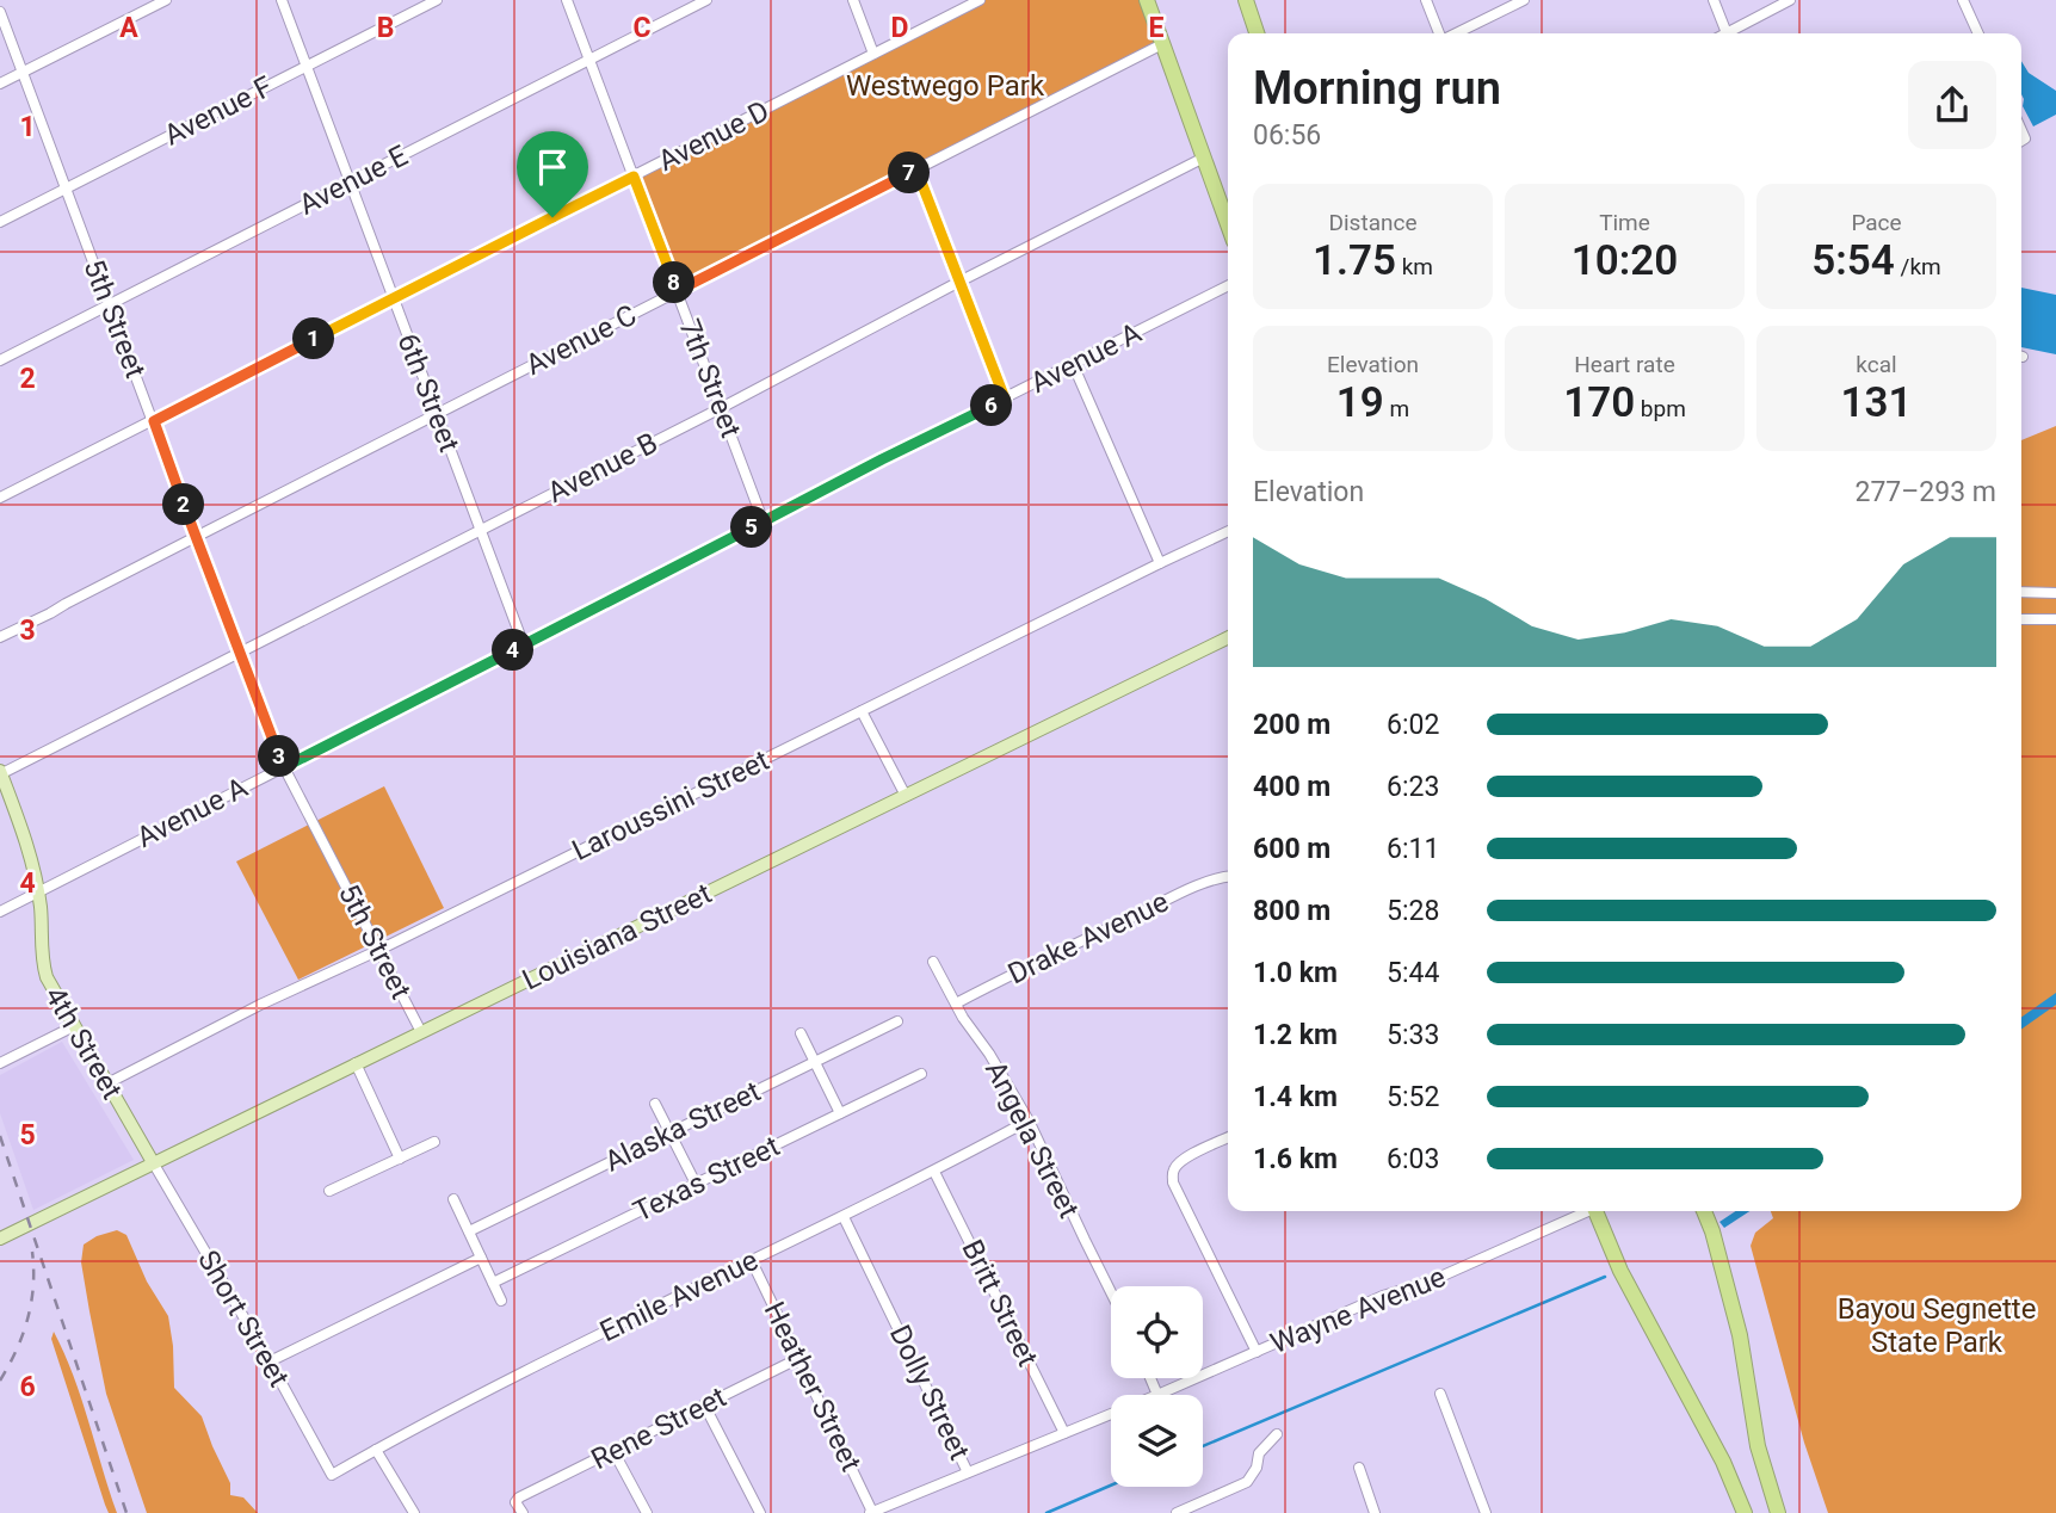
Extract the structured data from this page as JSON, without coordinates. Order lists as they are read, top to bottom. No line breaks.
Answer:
{"streets":{"main road":["Louisiana Street","4th Street"],"street":["Avenue F","Avenue D","Avenue E","5th Street","Avenue C","Avenue A","7th Street","6th Street","Avenue B","Laroussini Street","Drake Avenue","Alaska Street","Angela Street","Texas Street","Emile Avenue","Britt Street","Wayne Avenue","Short Street","Heather Street","Dolly Street","Rene Street"]},"crossings":[["Avenue F","5th Street"],["Avenue F","6th Street"],["Avenue D","5th Street"],["Avenue D","7th Street"],["Avenue D","6th Street"],["Avenue E","5th Street"],["Avenue E","7th Street"],["Avenue E","6th Street"],["5th Street","Avenue C"],["5th Street","Avenue A"],["5th Street","Avenue B"],["5th Street","Laroussini Street"],["5th Street","Louisiana Street"],["Avenue C","7th Street"],["Avenue C","6th Street"],["Avenue A","7th Street"],["Avenue A","6th Street"],["Avenue A","4th Street"],["7th Street","Avenue B"],["6th Street","Avenue B"],["Avenue B","4th Street"],["Laroussini Street","4th Street"],["Louisiana Street","4th Street"],["Louisiana Street","Short Street"],["Drake Avenue","Angela Street"],["4th Street","Short Street"],["Angela Street","Emile Avenue"],["Emile Avenue","Britt Street"],["Emile Avenue","Short Street"],["Emile Avenue","Heather Street"],["Emile Avenue","Dolly Street"],["Britt Street","Dolly Street"],["Heather Street","Rene Street"]],"parks":["Westwego Park","Bayou Segnette State Park"],"page":{"heading":["Morning run","06:56"],"pins":["7","8","1","6","2","5","4","3"],"stats":[["Distance","1.75 km"],["Time","10:20"],["Pace","5:54 /km"],["Elevation","19 m"],["Heart rate","170 bpm"],["kcal","131"]],"chart":["Elevation","277–293 m"],"list":[{"name":"200 m","note":"6:02"},{"name":"400 m","note":"6:23"},{"name":"600 m","note":"6:11"},{"name":"800 m","note":"5:28"},{"name":"1.0 km","note":"5:44"},{"name":"1.2 km","note":"5:33"},{"name":"1.4 km","note":"5:52"},{"name":"1.6 km","note":"6:03"}]},"grid":{"columns":["A","B","C","D","E"],"rows":["1","2","3","4","5","6"]}}
